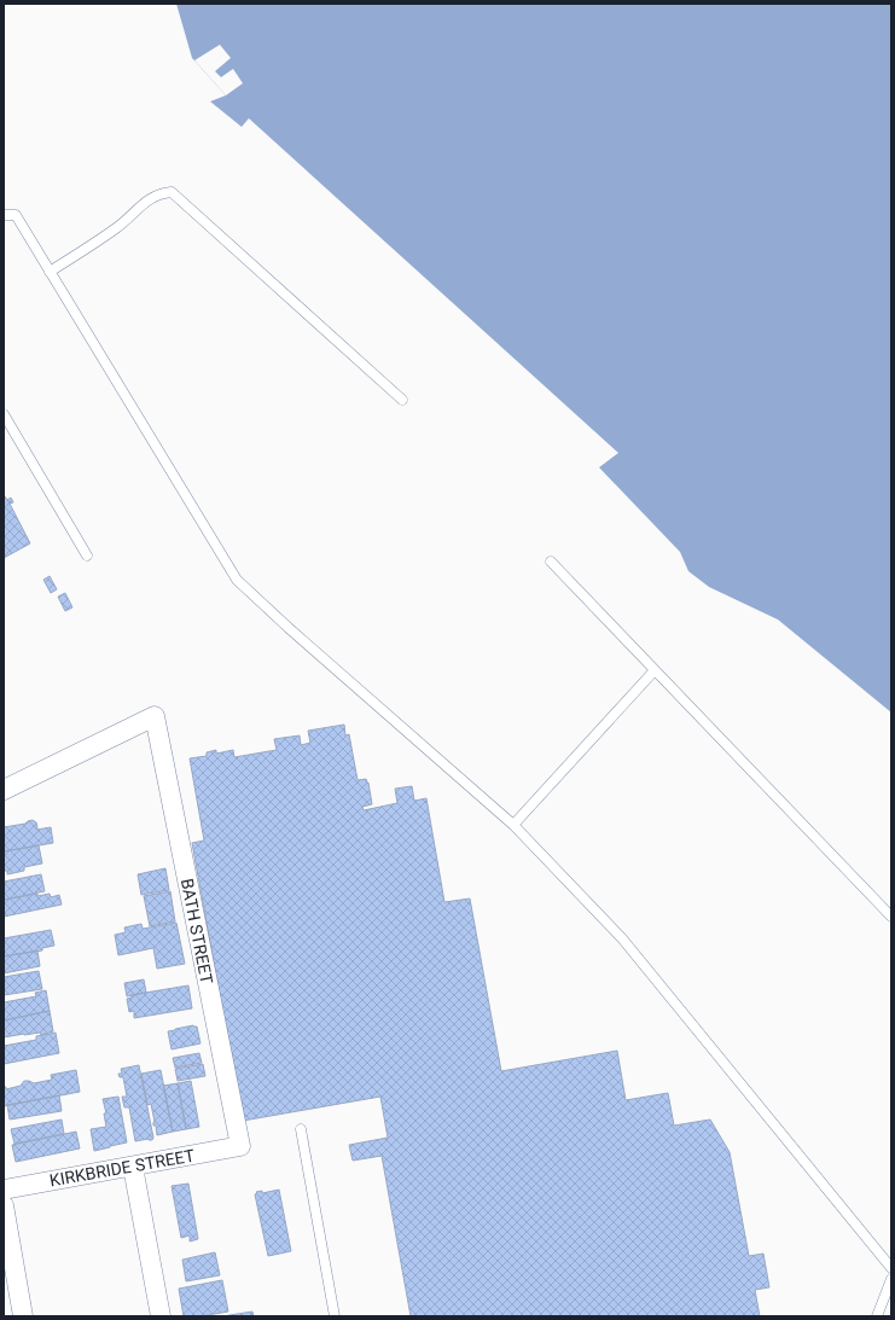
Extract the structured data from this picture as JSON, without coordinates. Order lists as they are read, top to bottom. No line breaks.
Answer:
{"streets":{"street":["BATH STREET","KIRKBRIDE STREET"]},"crossings":[["BATH STREET","KIRKBRIDE STREET"]]}
